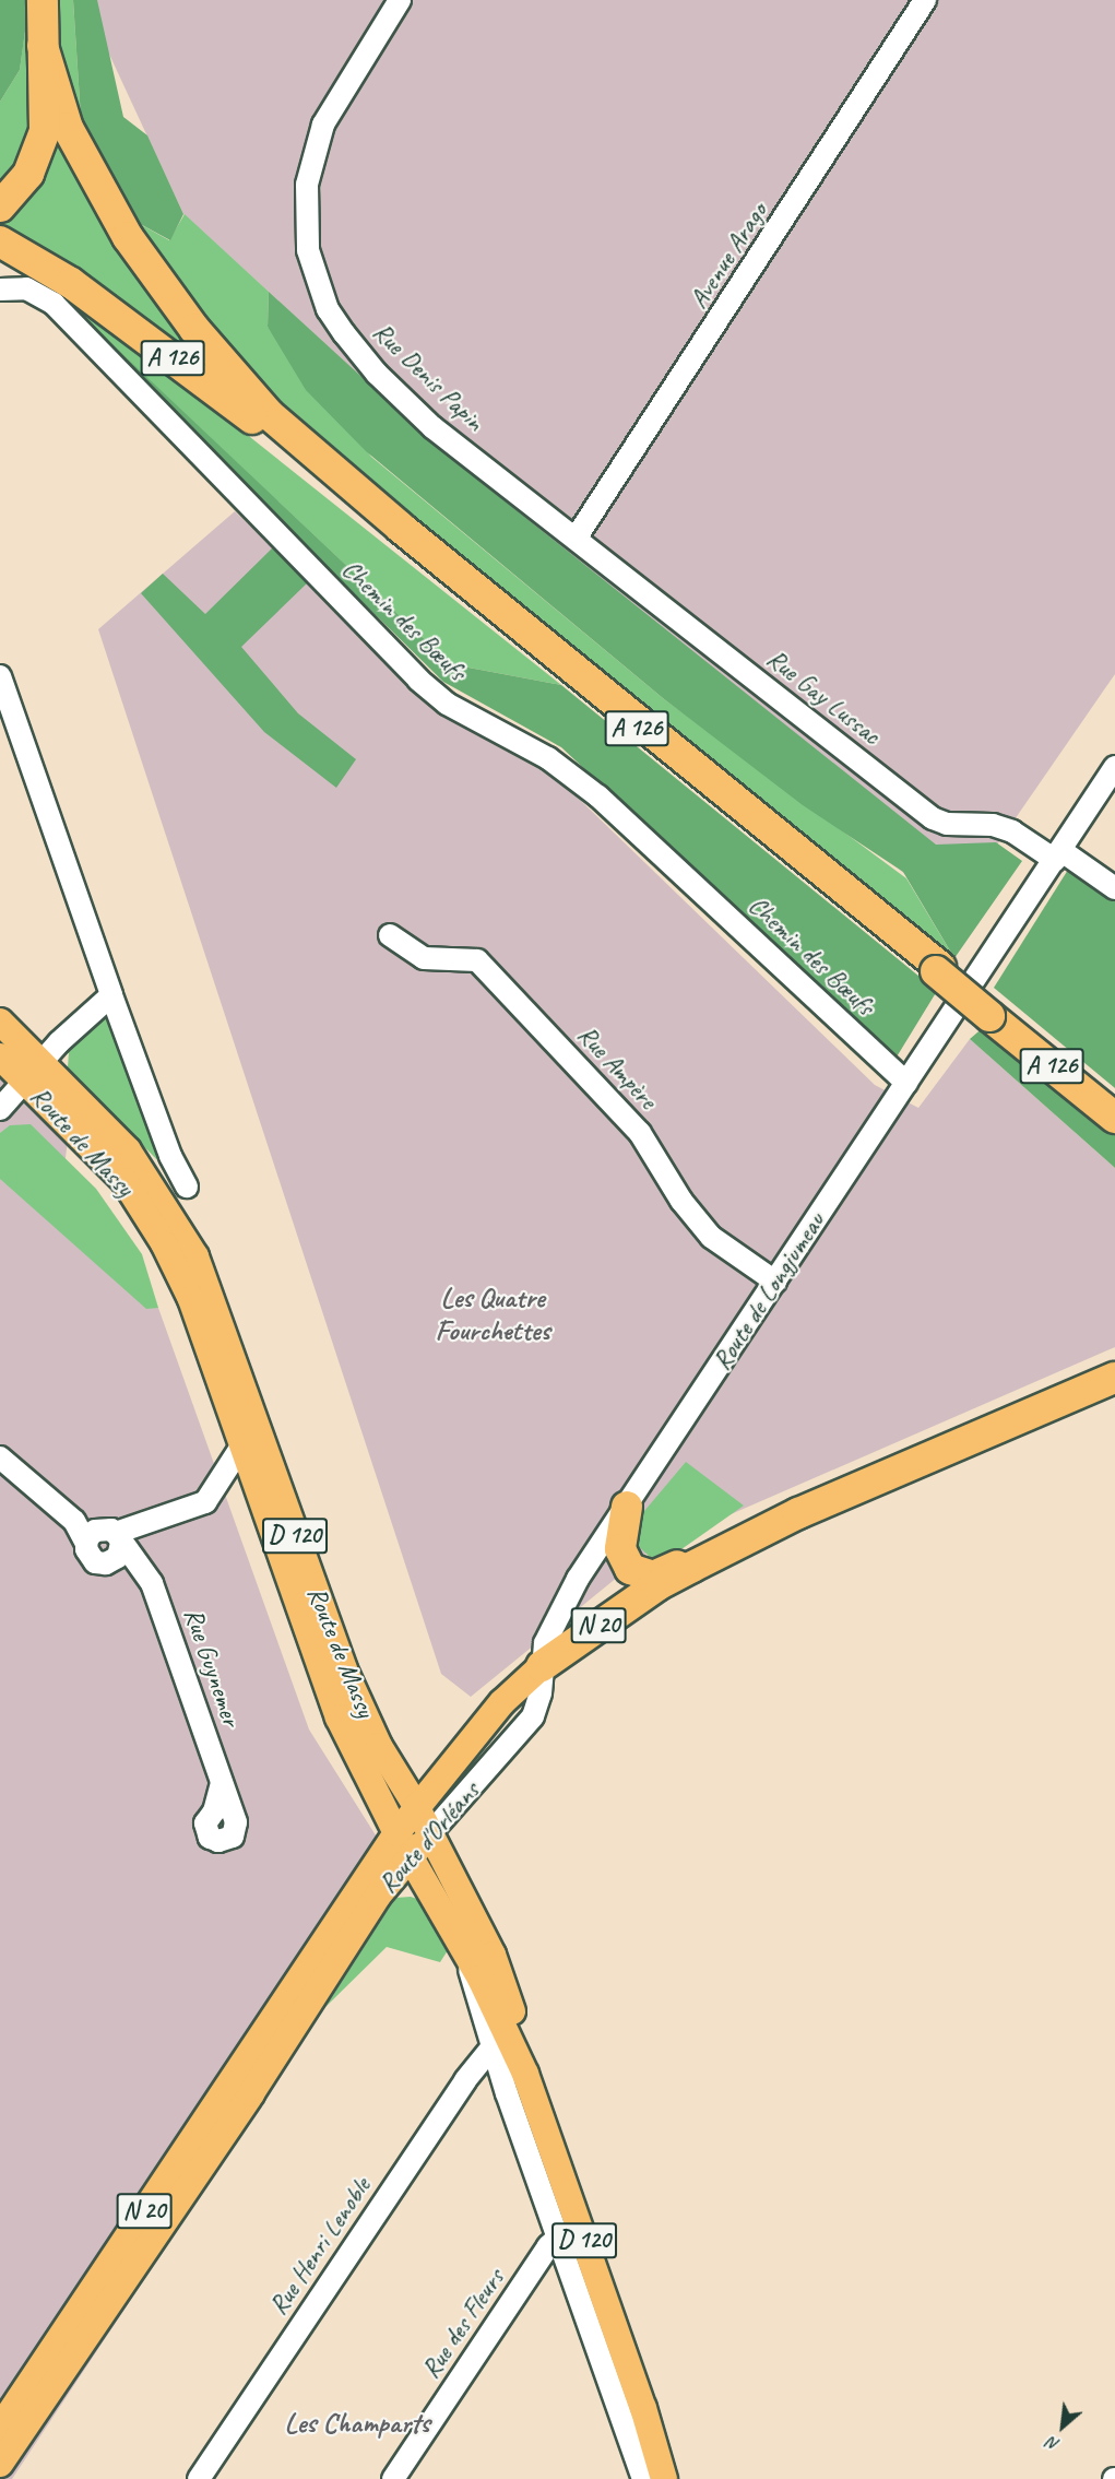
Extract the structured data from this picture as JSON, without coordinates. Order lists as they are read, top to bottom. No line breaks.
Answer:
{"streets":{"highway":["A 126","N 20"],"main road":["Route de Massy","D 120","Route d'Orléans"],"street":["Avenue Arago","Rue Denis Papin","Chemin des Bœufs","Rue Gay Lussac","Rue Ampère","Route de Longjumeau","Rue Guynemer","Rue Henri Lenoble","Rue des Fleurs"]},"crossings":[["Avenue Arago","Rue Denis Papin"],["Avenue Arago","Rue Gay Lussac"],["Rue Denis Papin","Rue Gay Lussac"],["Chemin des Bœufs","Route de Longjumeau"],["Rue Gay Lussac","Route de Longjumeau"],["Rue Ampère","Route de Longjumeau"],["Route de Massy","D 120"],["Route de Massy","N 20"],["Route de Massy","Route d'Orléans"],["Route de Massy","Rue Henri Lenoble"],["Route de Massy","Rue des Fleurs"],["Route de Longjumeau","N 20"],["Route de Longjumeau","Route d'Orléans"],["N 20","Route d'Orléans"]],"districts":["Les Quatre Fourchettes","Les Champarts"],"north":"bottom left"}
